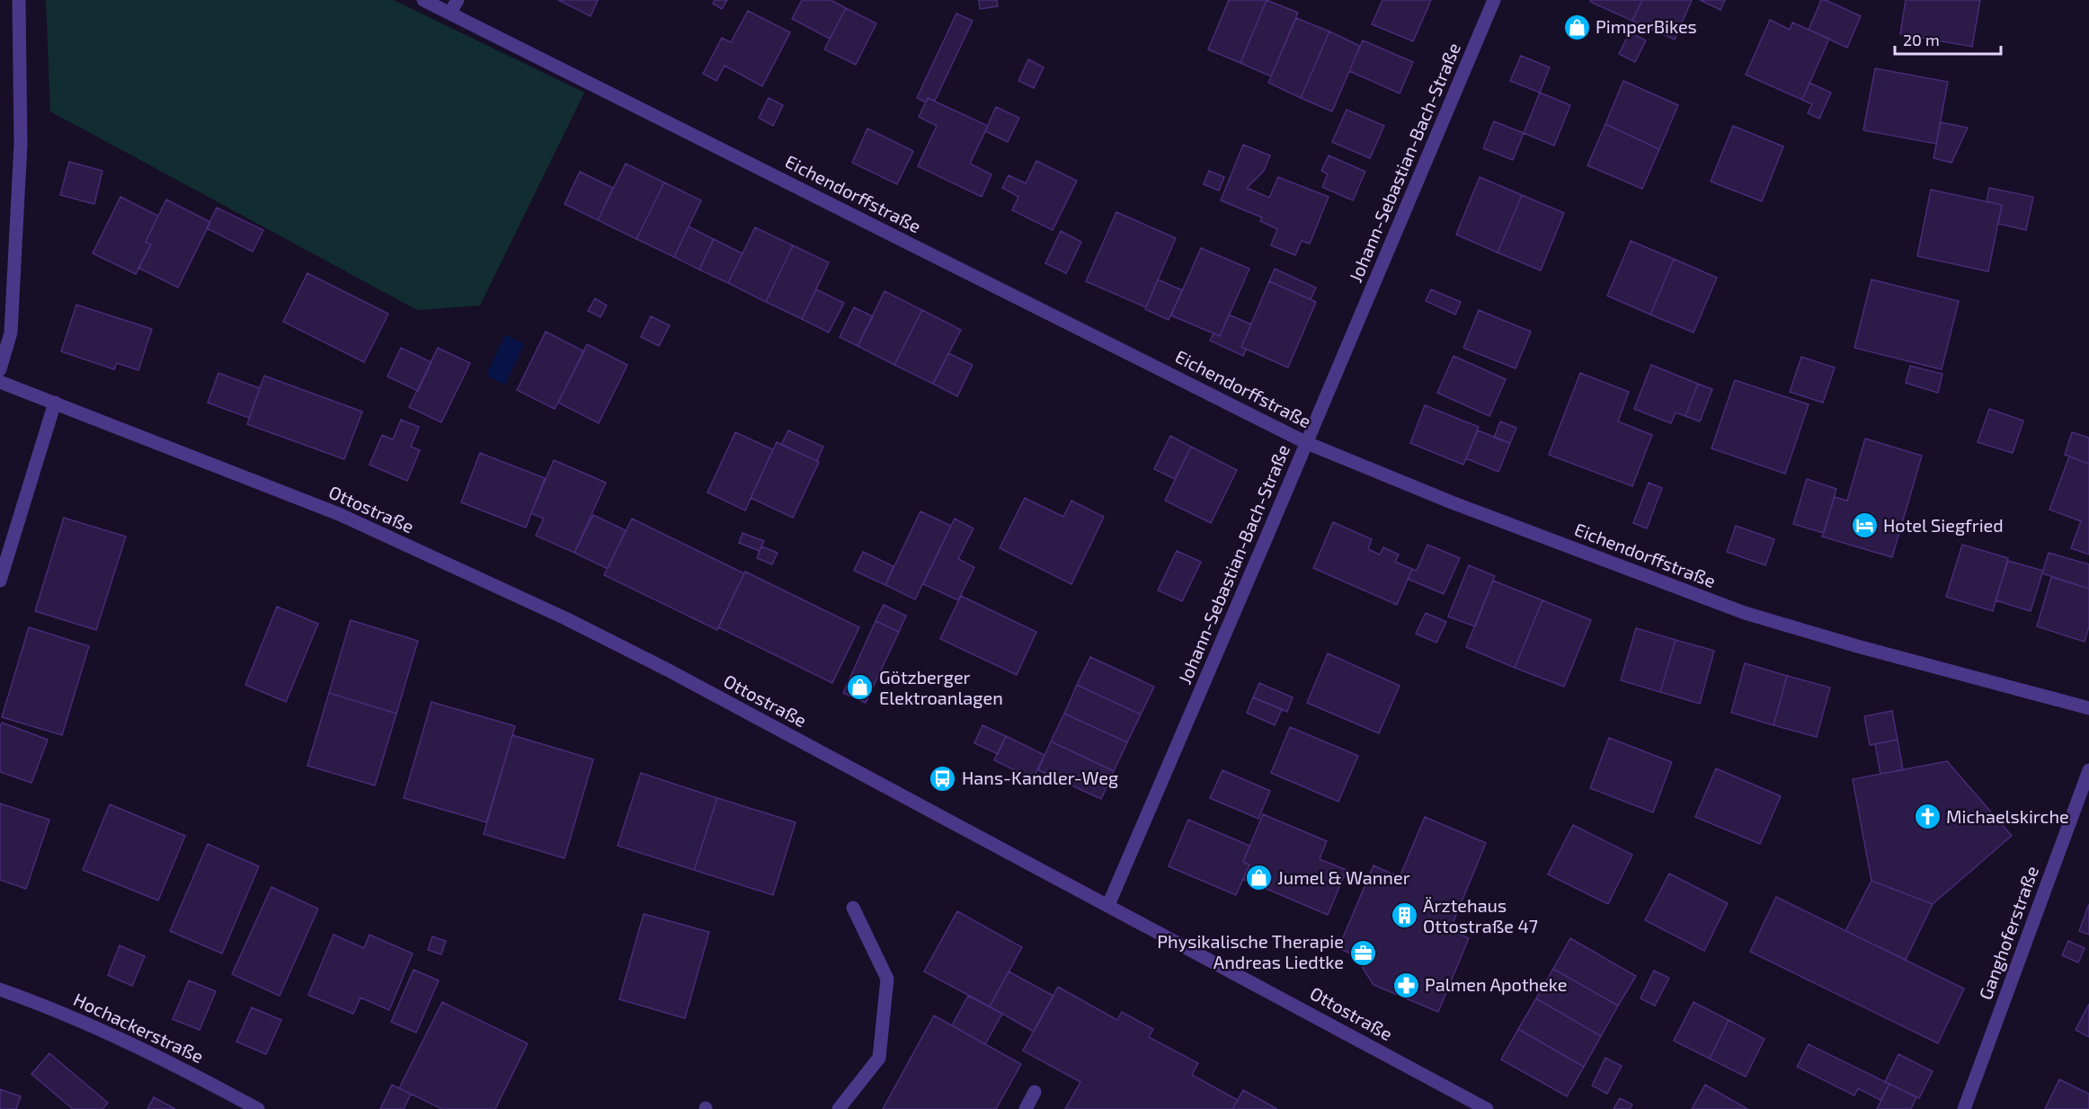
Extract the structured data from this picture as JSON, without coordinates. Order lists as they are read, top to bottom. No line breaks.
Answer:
{"streets":{"street":["Johann-Sebastian-Bach-Straße","Eichendorffstraße","Ottostraße","Ganghoferstraße","Hochackerstraße"]},"crossings":[["Johann-Sebastian-Bach-Straße","Eichendorffstraße"],["Johann-Sebastian-Bach-Straße","Ottostraße"]],"places":{"shop":["PimperBikes","Götzberger Elektroanlagen","Jumel & Wanner"],"hotel":["Hotel Siegfried"],"bus stop":["Hans-Kandler-Weg"],"church":["Michaelskirche"],"building":["Ärztehaus Ottostraße 47"],"office":["Physikalische Therapie Andreas Liedtke"],"pharmacy":["Palmen Apotheke"]},"scale_bar":"20 m"}
